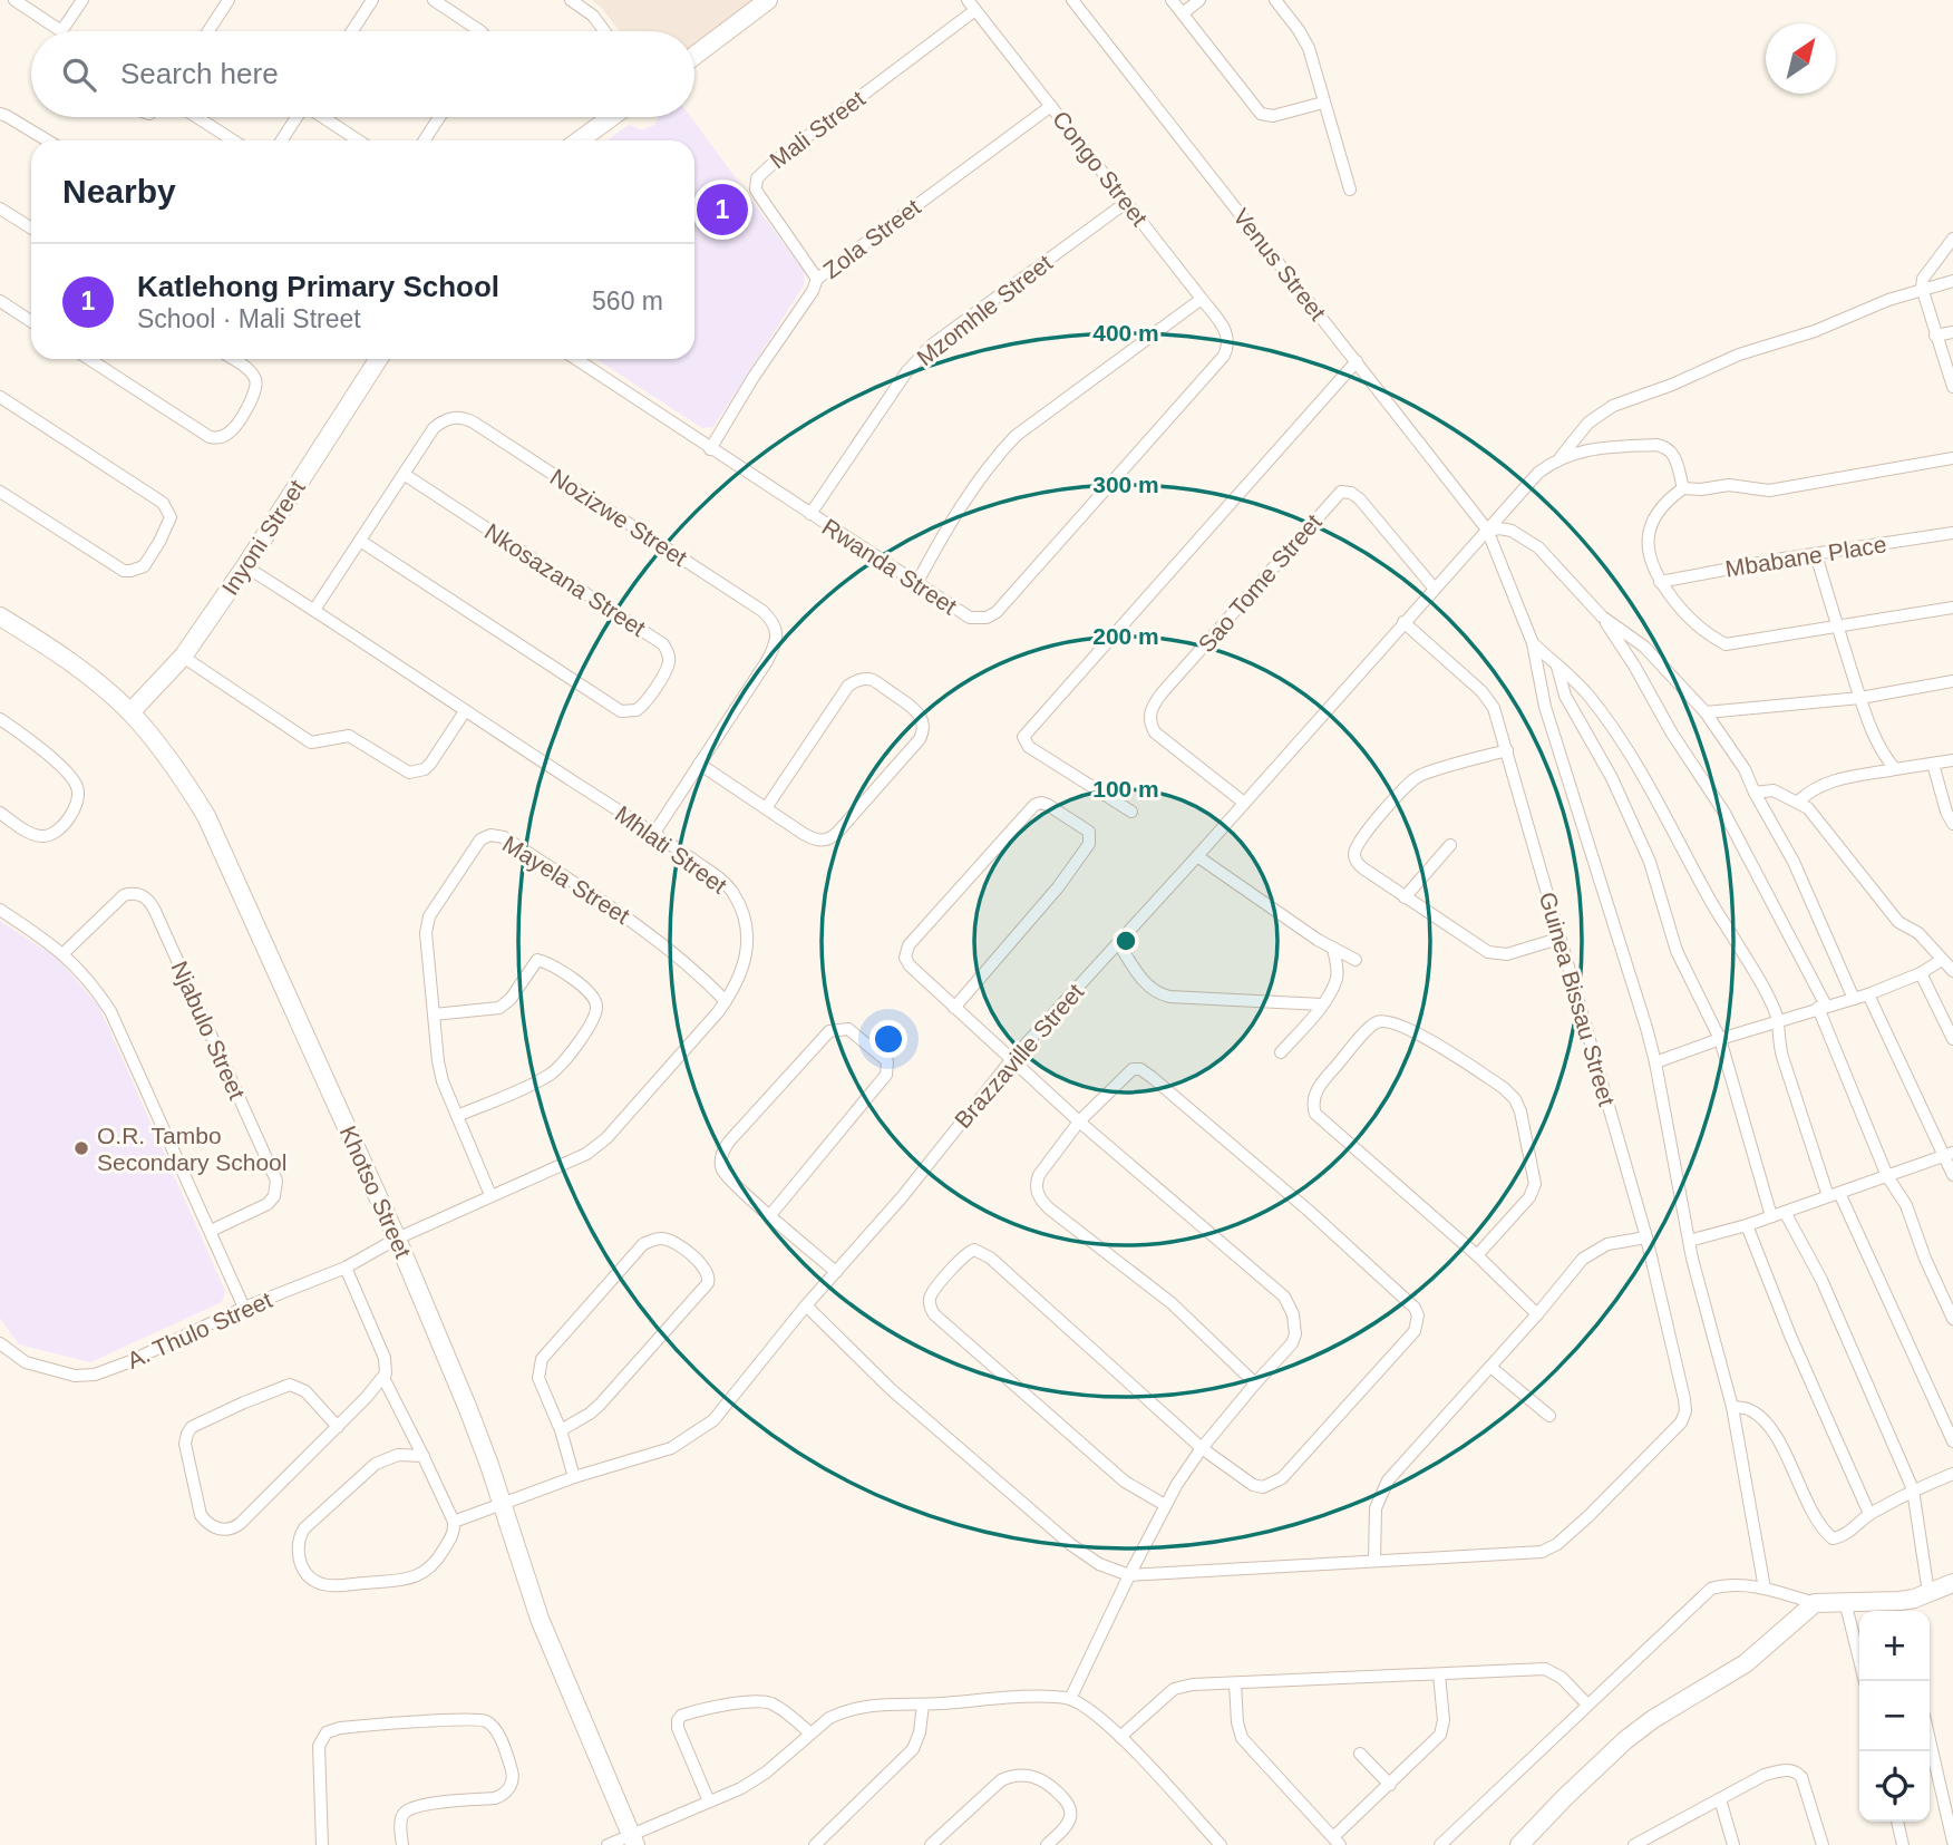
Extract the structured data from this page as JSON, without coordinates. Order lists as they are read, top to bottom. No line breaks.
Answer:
{"streets":{"street":["Mali Street","Congo Street","Zola Street","Venus Street","Mzomhle Street","Nozizwe Street","Inyoni Street","Mbabane Place","Rwanda Street","Nkosazana Street","Sao Tome Street","Mhlati Street","Mayela Street","Guinea Bissau Street","Njabulo Street","Brazzaville Street","Khotso Street","A. Thulo Street"]},"crossings":[["Mali Street","Congo Street"],["Mali Street","Zola Street"],["Congo Street","Zola Street"],["Congo Street","Mzomhle Street"],["Congo Street","Rwanda Street"],["Zola Street","Rwanda Street"],["Venus Street","Brazzaville Street"],["Mzomhle Street","Rwanda Street"],["Nozizwe Street","Nkosazana Street"],["Nozizwe Street","Mhlati Street"],["Inyoni Street","Mhlati Street"],["Inyoni Street","Khotso Street"],["Sao Tome Street","Brazzaville Street"],["Mhlati Street","Mayela Street"],["Mhlati Street","Khotso Street"],["Mhlati Street","A. Thulo Street"],["Guinea Bissau Street","Brazzaville Street"],["Brazzaville Street","Khotso Street"],["Khotso Street","A. Thulo Street"]],"places":["O.R. Tambo Secondary School"],"north":"top right","page":{"search":"Search here","heading":"Nearby","pins":"1","list":[{"mark":"1","name":"Katlehong Primary School","note":"School · Mali Street","value":"560 m"}],"map_buttons":["+","−"]},"rings":["400 m","300 m","200 m","100 m"]}
